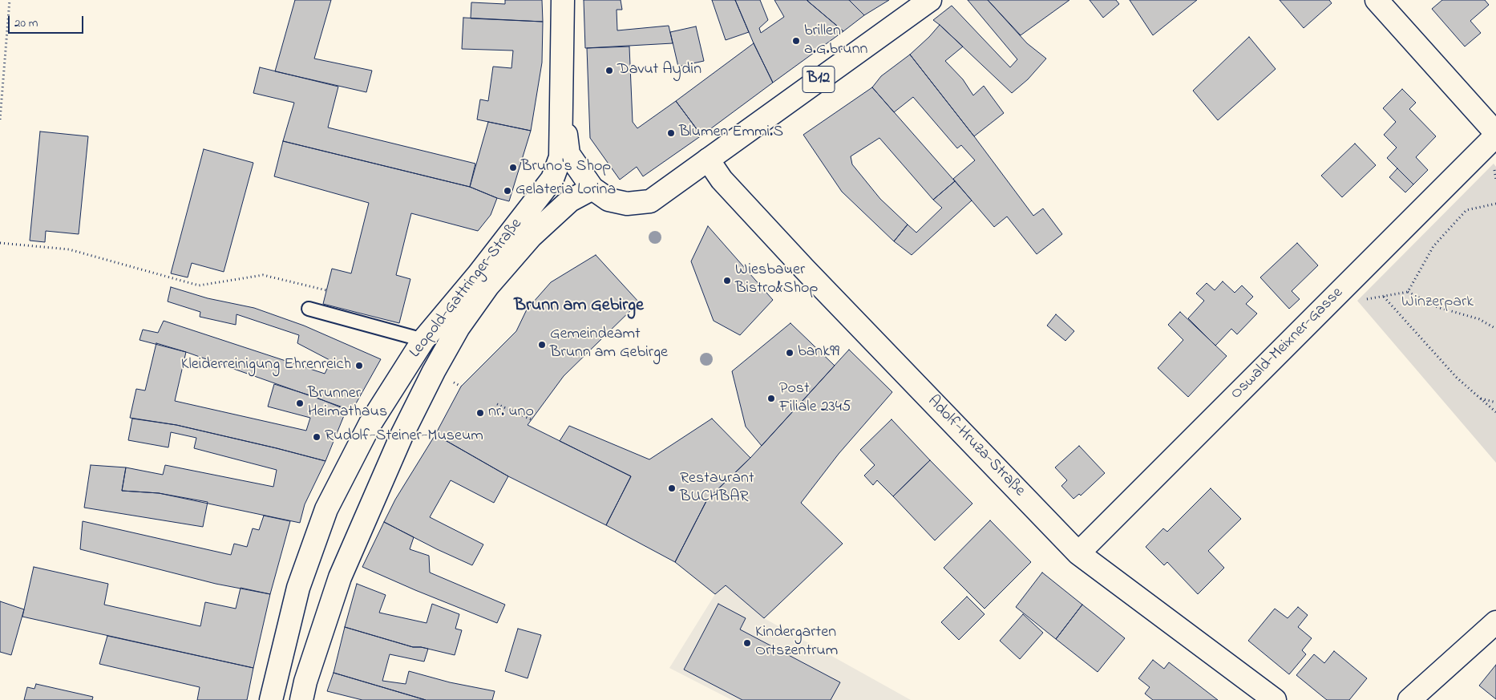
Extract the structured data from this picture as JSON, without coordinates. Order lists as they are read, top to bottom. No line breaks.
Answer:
{"streets":{"main road":["B12","Leopold-Gattringer-Straße","Oswald-Meixner-Gasse","Adolf-Hruza-Straße"]},"crossings":[["B12","Leopold-Gattringer-Straße"],["B12","Adolf-Hruza-Straße"],["Oswald-Meixner-Gasse","Adolf-Hruza-Straße"]],"districts":["Brunn am Gebirge"],"parks":["Winzerpark"],"places":["brillen a.G.brunn","Davut Aydin","Blumen Emmi.S","Bruno's Shop","Gelateria Lorina","Wiesbauer Bistro&Shop","Gemeindeamt Brunn am Gebirge","bank99","Kleiderreinigung Ehrenreich","Post Filiale 2345","Brunner Heimathaus","nr. uno","Rudolf-Steiner-Museum","Restaurant BUCHBAR","Kindergarten Ortszentrum"],"scale_bar":"20 m"}
